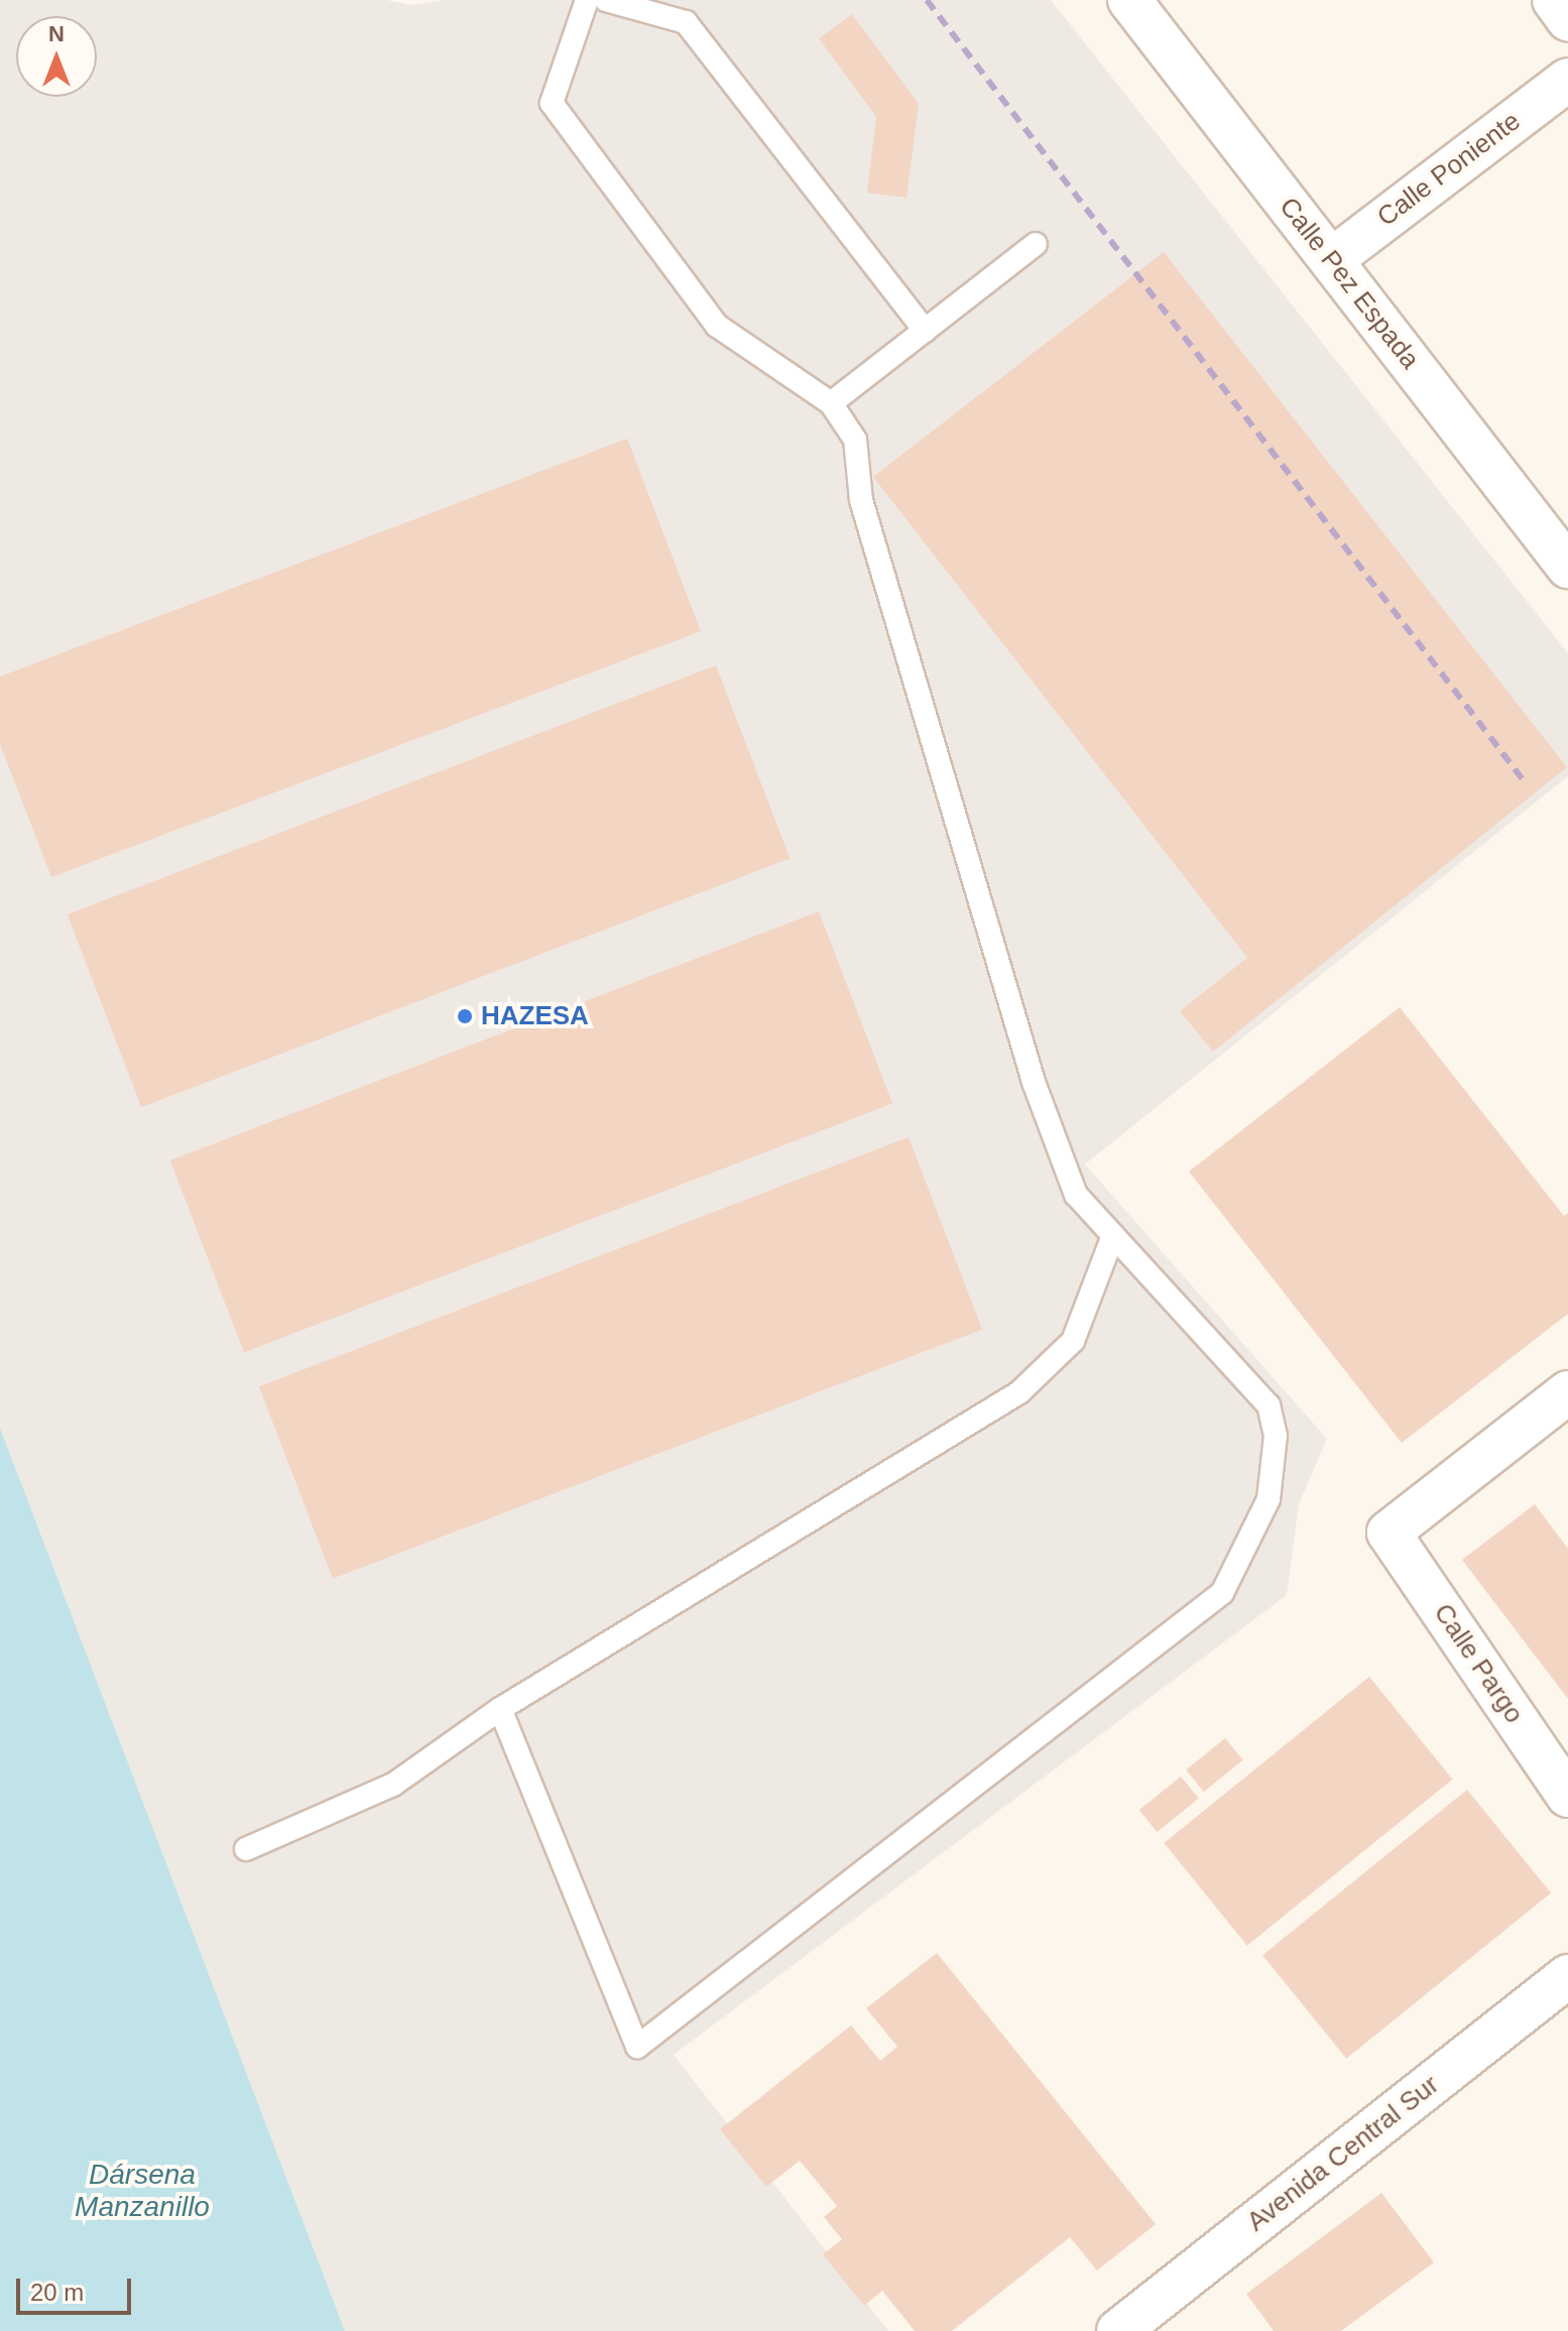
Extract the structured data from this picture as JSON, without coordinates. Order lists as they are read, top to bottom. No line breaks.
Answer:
{"streets":{"street":["Calle Poniente","Calle Pez Espada","Calle Pargo","Avenida Central Sur"]},"crossings":[["Calle Poniente","Calle Pez Espada"]],"water":["Dársena Manzanillo"],"places":["HAZESA"],"scale_bar":"20 m","north":"top"}
